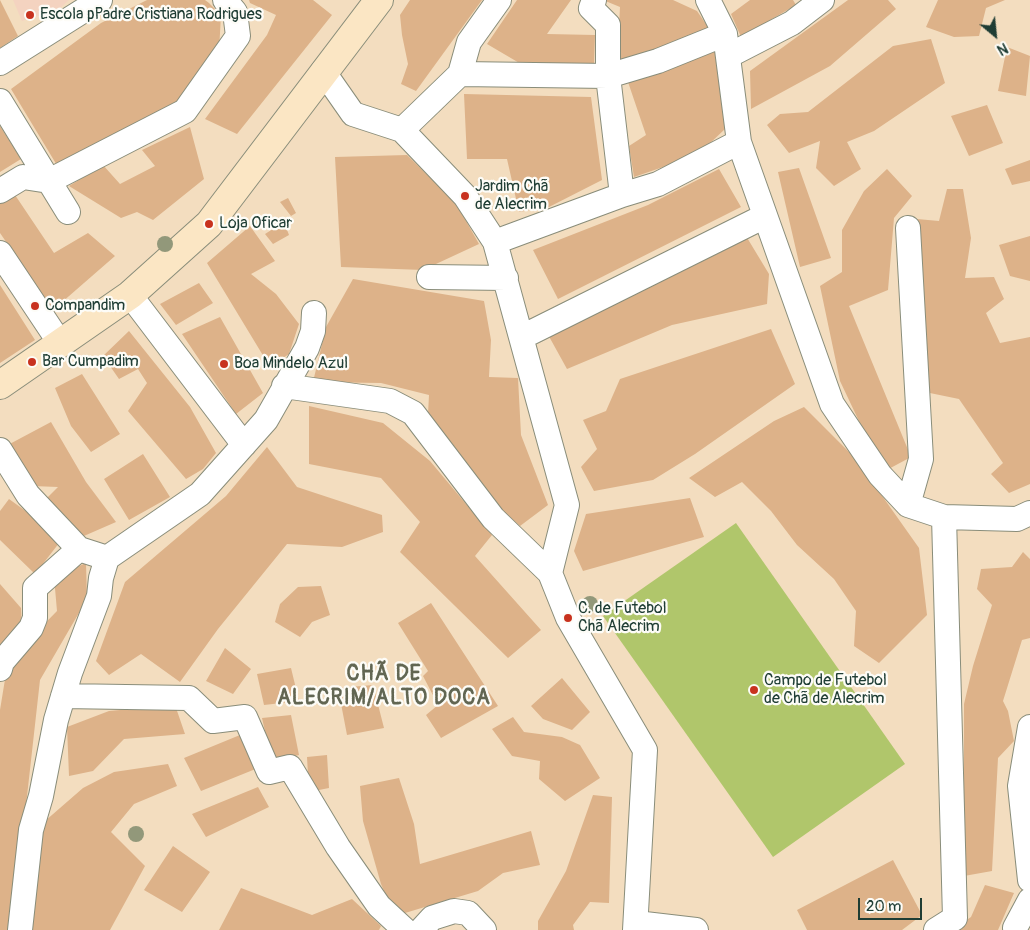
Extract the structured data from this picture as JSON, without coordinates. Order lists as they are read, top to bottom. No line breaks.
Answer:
{"districts":["CHÃ DE ALECRIM/ALTO DOCA"],"places":["Escola pPadre Cristiana Rodrigues","Jardim Chã de Alecrim","Loja Oficar","Compandim","Bar Cumpadim","Boa Mindelo Azul","C. de Futebol Chã Alecrim","Campo de Futebol de Chã de Alecrim"],"scale_bar":"20 m","north":"bottom right"}
